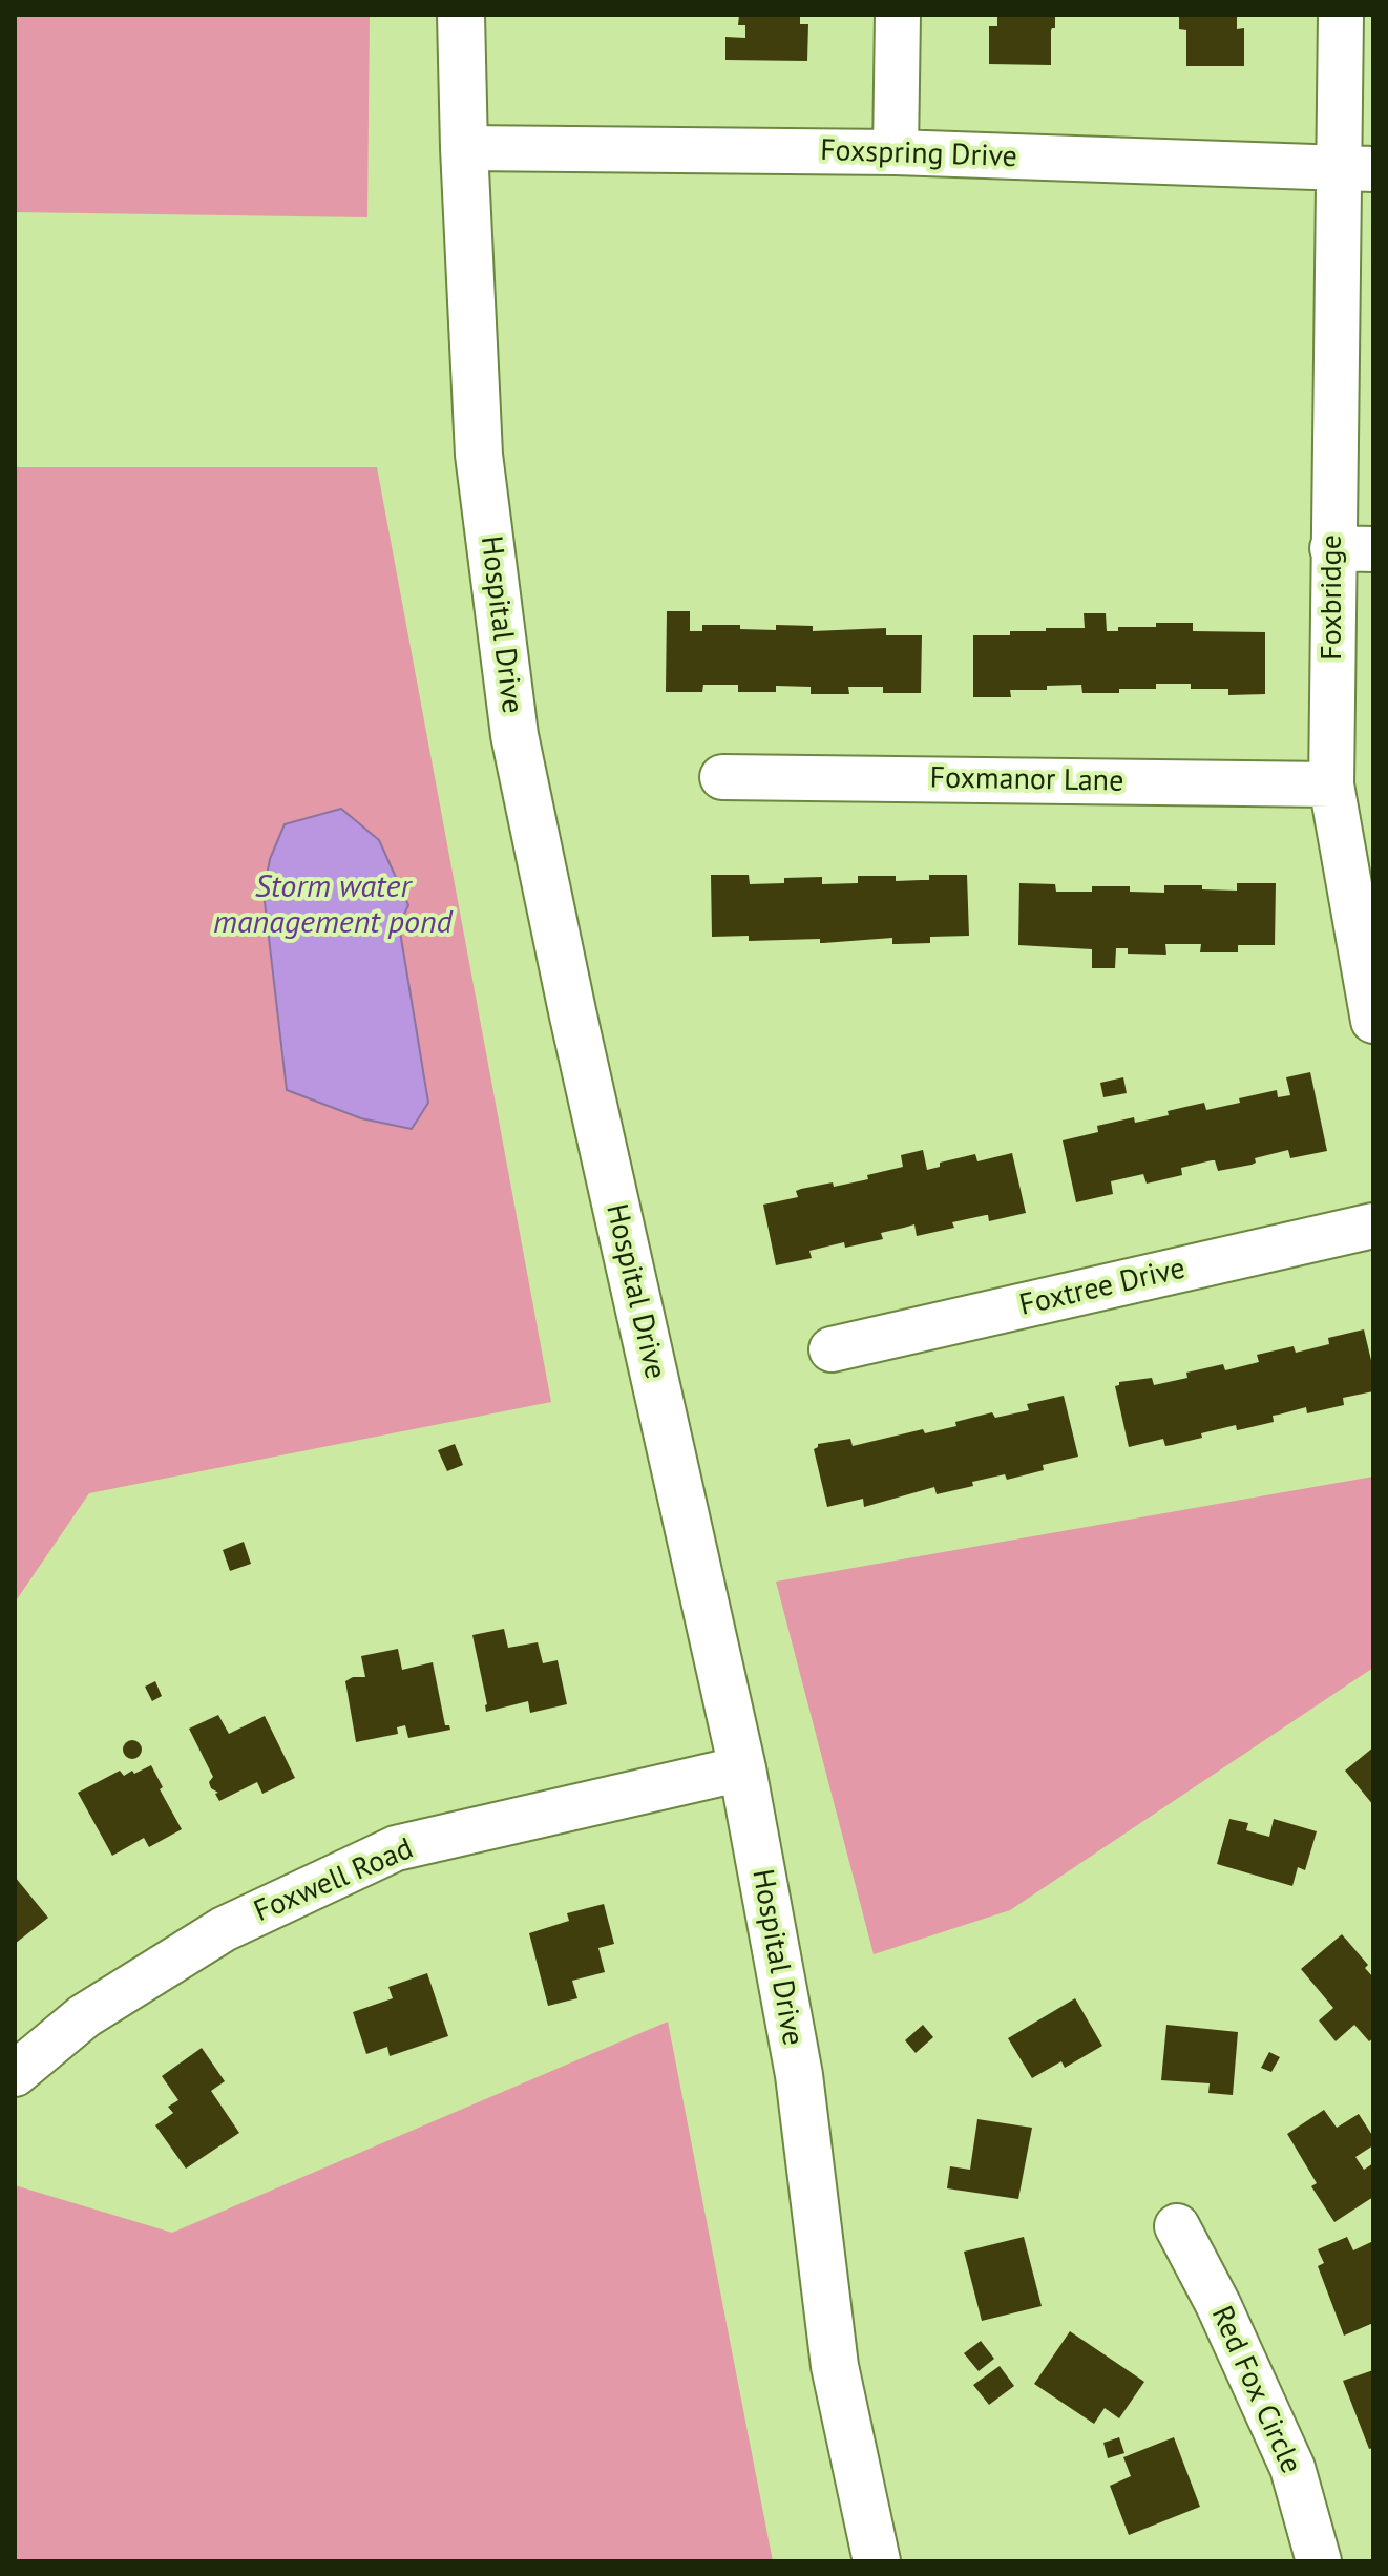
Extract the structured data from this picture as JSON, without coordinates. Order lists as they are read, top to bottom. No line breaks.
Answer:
{"streets":{"street":["Foxspring Drive","Foxbridge","Hospital Drive","Foxmanor Lane","Foxtree Drive","Foxwell Road","Red Fox Circle"]},"crossings":[["Foxspring Drive","Foxbridge"],["Foxspring Drive","Hospital Drive"],["Foxbridge","Foxmanor Lane"],["Hospital Drive","Foxwell Road"]],"water":["Storm water management pond"]}
